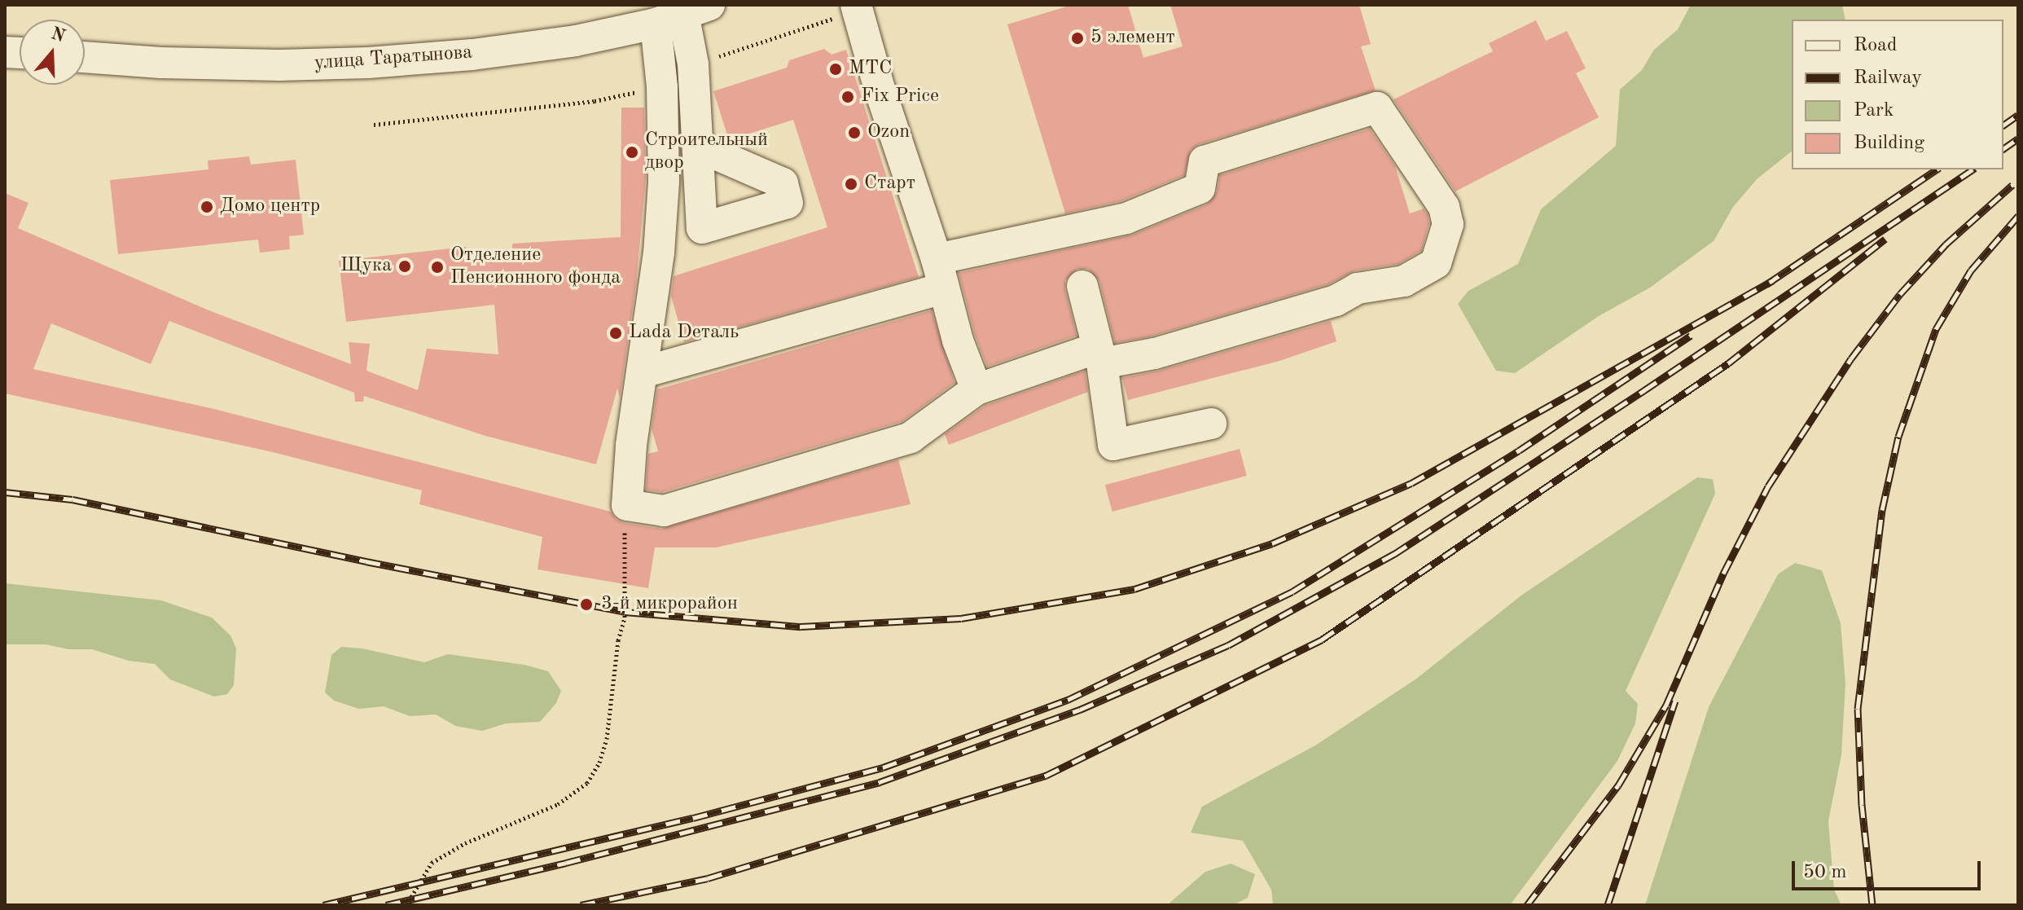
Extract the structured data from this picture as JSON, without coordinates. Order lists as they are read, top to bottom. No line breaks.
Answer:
{"streets":{"street":["улица Таратынова"]},"places":["5 элемент","МТС","Fix Price","Ozon","Строительный двор","Старт","Домо центр","Щука","Отделение Пенсионного фонда","Lada Dеталь","3-й микрорайон"],"legend":["Road","Railway","Park","Building"],"scale_bar":"50 m","north":"top"}
